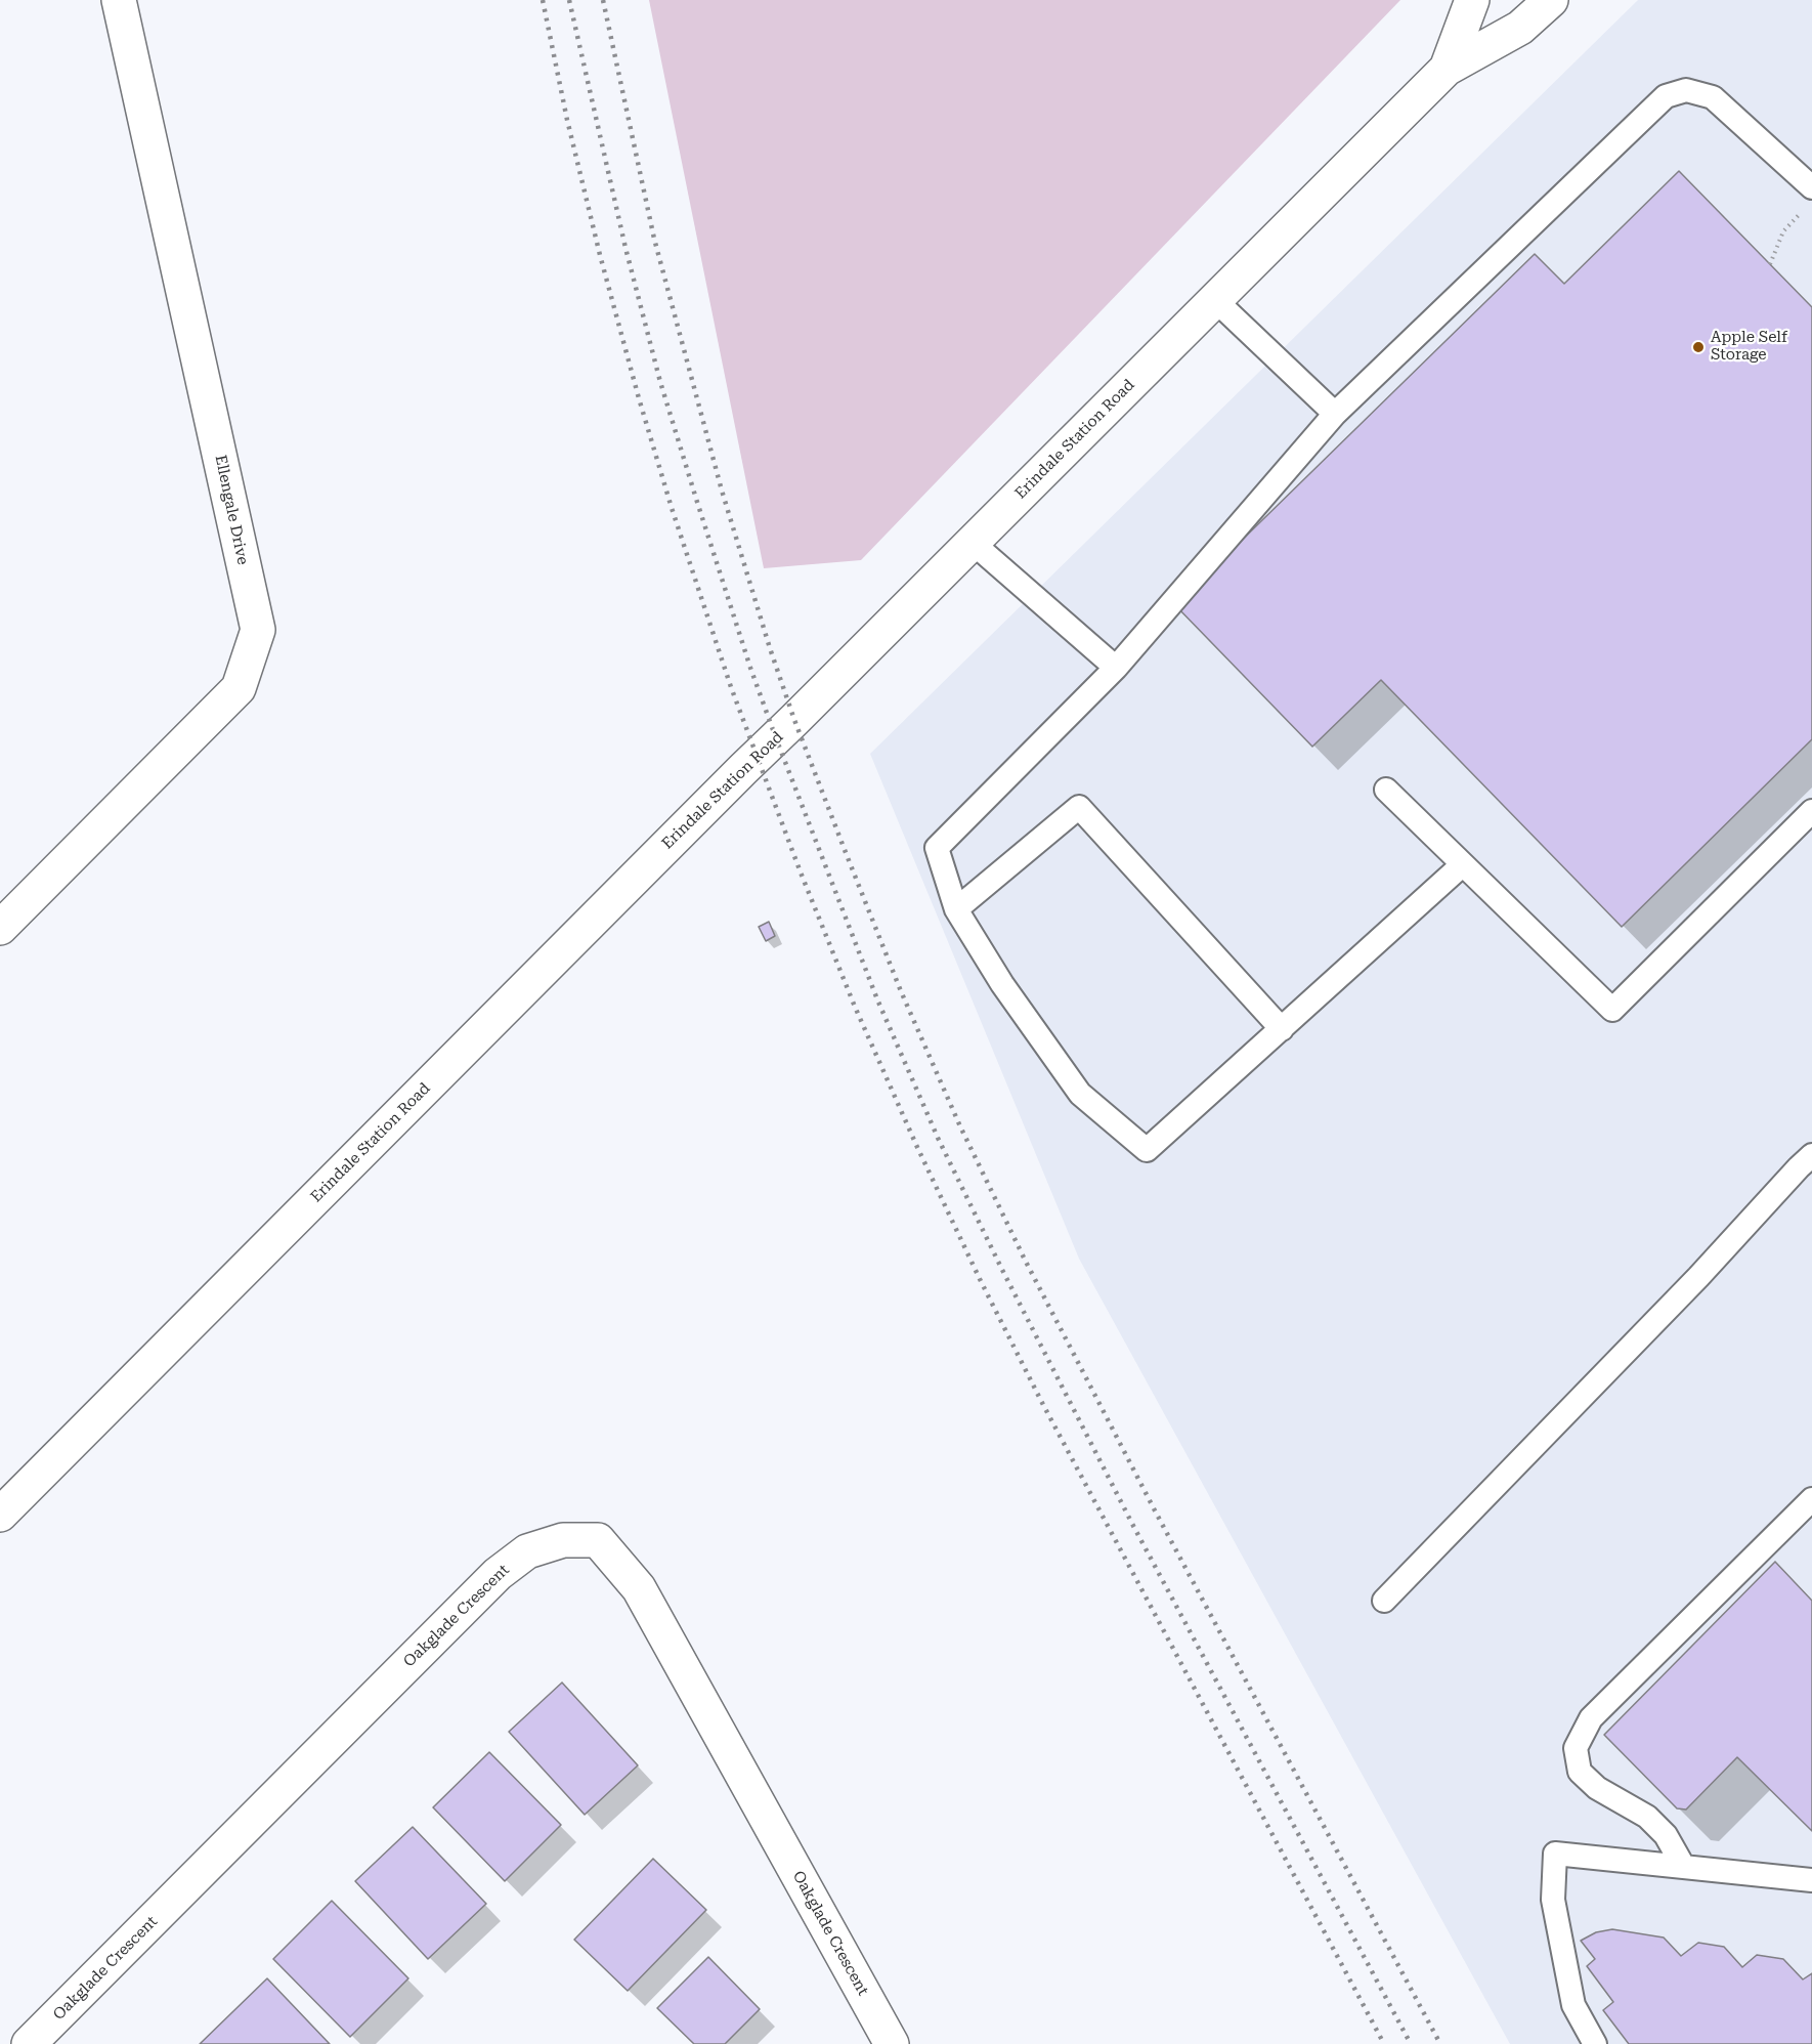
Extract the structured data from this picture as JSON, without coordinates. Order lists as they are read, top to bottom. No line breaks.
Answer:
{"streets":{"street":["Erindale Station Road","Ellengale Drive","Oakglade Crescent"]},"places":["Apple Self Storage"]}
